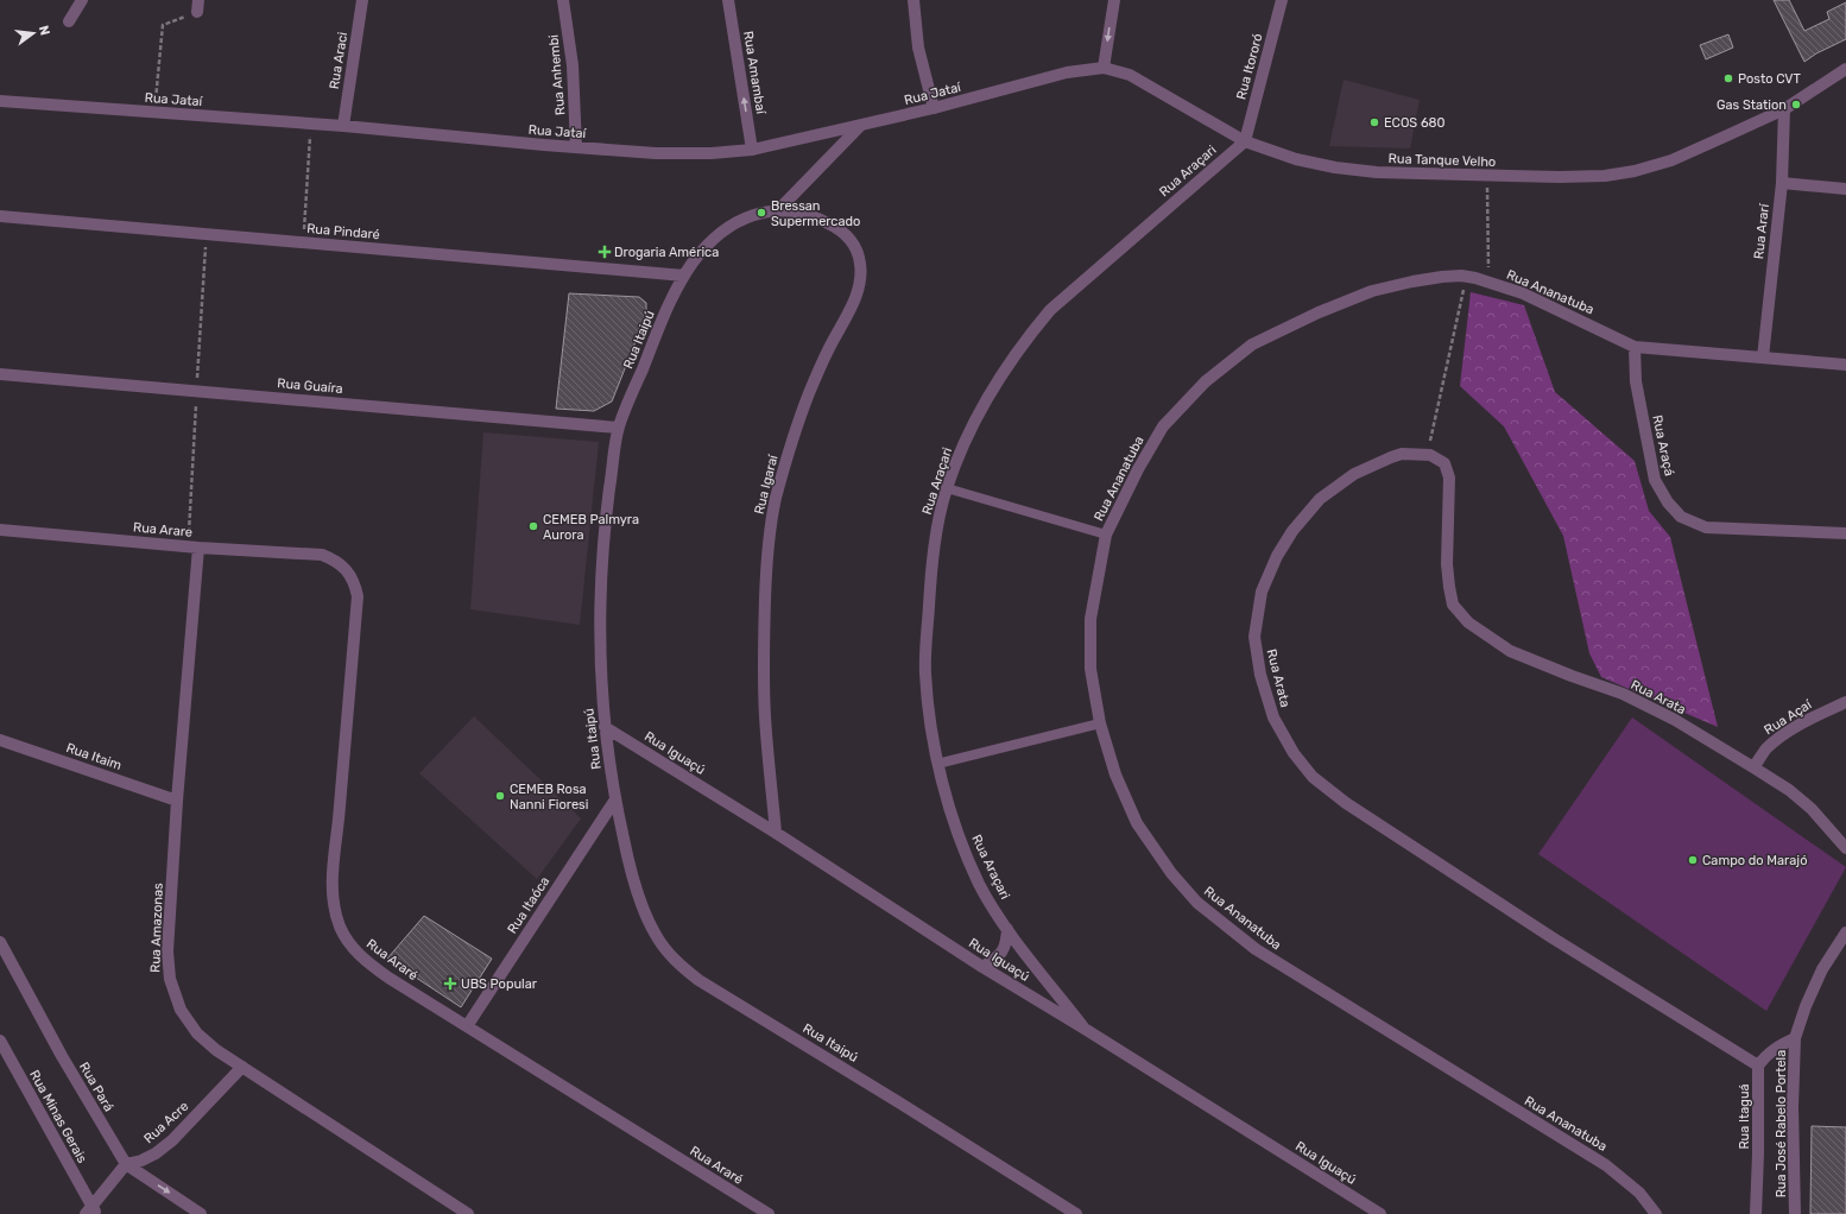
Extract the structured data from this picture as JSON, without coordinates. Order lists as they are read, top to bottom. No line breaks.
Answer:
{"streets":{"street":["Rua Araci","Rua Itororó","Rua Amambaí","Rua Anhembi","Rua Jataí","Rua Tanque Velho","Rua Araçari","Rua Pindaré","Rua Ararí","Rua Ananatuba","Rua Itaipú","Rua Guaíra","Rua Araçá","Rua Igaraí","Rua Arare","Rua Arata","Rua Açaí","Rua Iguaçú","Rua Itaim","Rua Itaóca","Rua Amazonas","Rua Araré","Rua Pará","Rua Minas Gerais","Rua Itaguá","Rua Acre","Rua José Rabelo Portela"]},"crossings":[["Rua Araci","Rua Jataí"],["Rua Itororó","Rua Tanque Velho"],["Rua Itororó","Rua Araçari"],["Rua Amambaí","Rua Jataí"],["Rua Anhembi","Rua Jataí"],["Rua Jataí","Rua Tanque Velho"],["Rua Tanque Velho","Rua Araçari"],["Rua Tanque Velho","Rua Ararí"],["Rua Araçari","Rua Iguaçú"],["Rua Pindaré","Rua Itaipú"],["Rua Ararí","Rua Ananatuba"],["Rua Ananatuba","Rua Araçá"],["Rua Itaipú","Rua Guaíra"],["Rua Itaipú","Rua Igaraí"],["Rua Itaipú","Rua Iguaçú"],["Rua Itaipú","Rua Itaóca"],["Rua Igaraí","Rua Iguaçú"],["Rua Arare","Rua Amazonas"],["Rua Arare","Rua Araré"],["Rua Arata","Rua Açaí"],["Rua Arata","Rua Itaguá"],["Rua Itaim","Rua Amazonas"],["Rua Itaóca","Rua Araré"],["Rua Amazonas","Rua Acre"],["Rua Pará","Rua Acre"],["Rua Itaguá","Rua José Rabelo Portela"]],"one_way":["Rua Amambaí"],"places":{"other":["Posto CVT","Gas Station","ECOS 680","Bressan Supermercado","CEMEB Palmyra Aurora","CEMEB Rosa Nanni Fioresi","Campo do Marajó"],"health":["Drogaria América","UBS Popular"]},"north":"right"}
